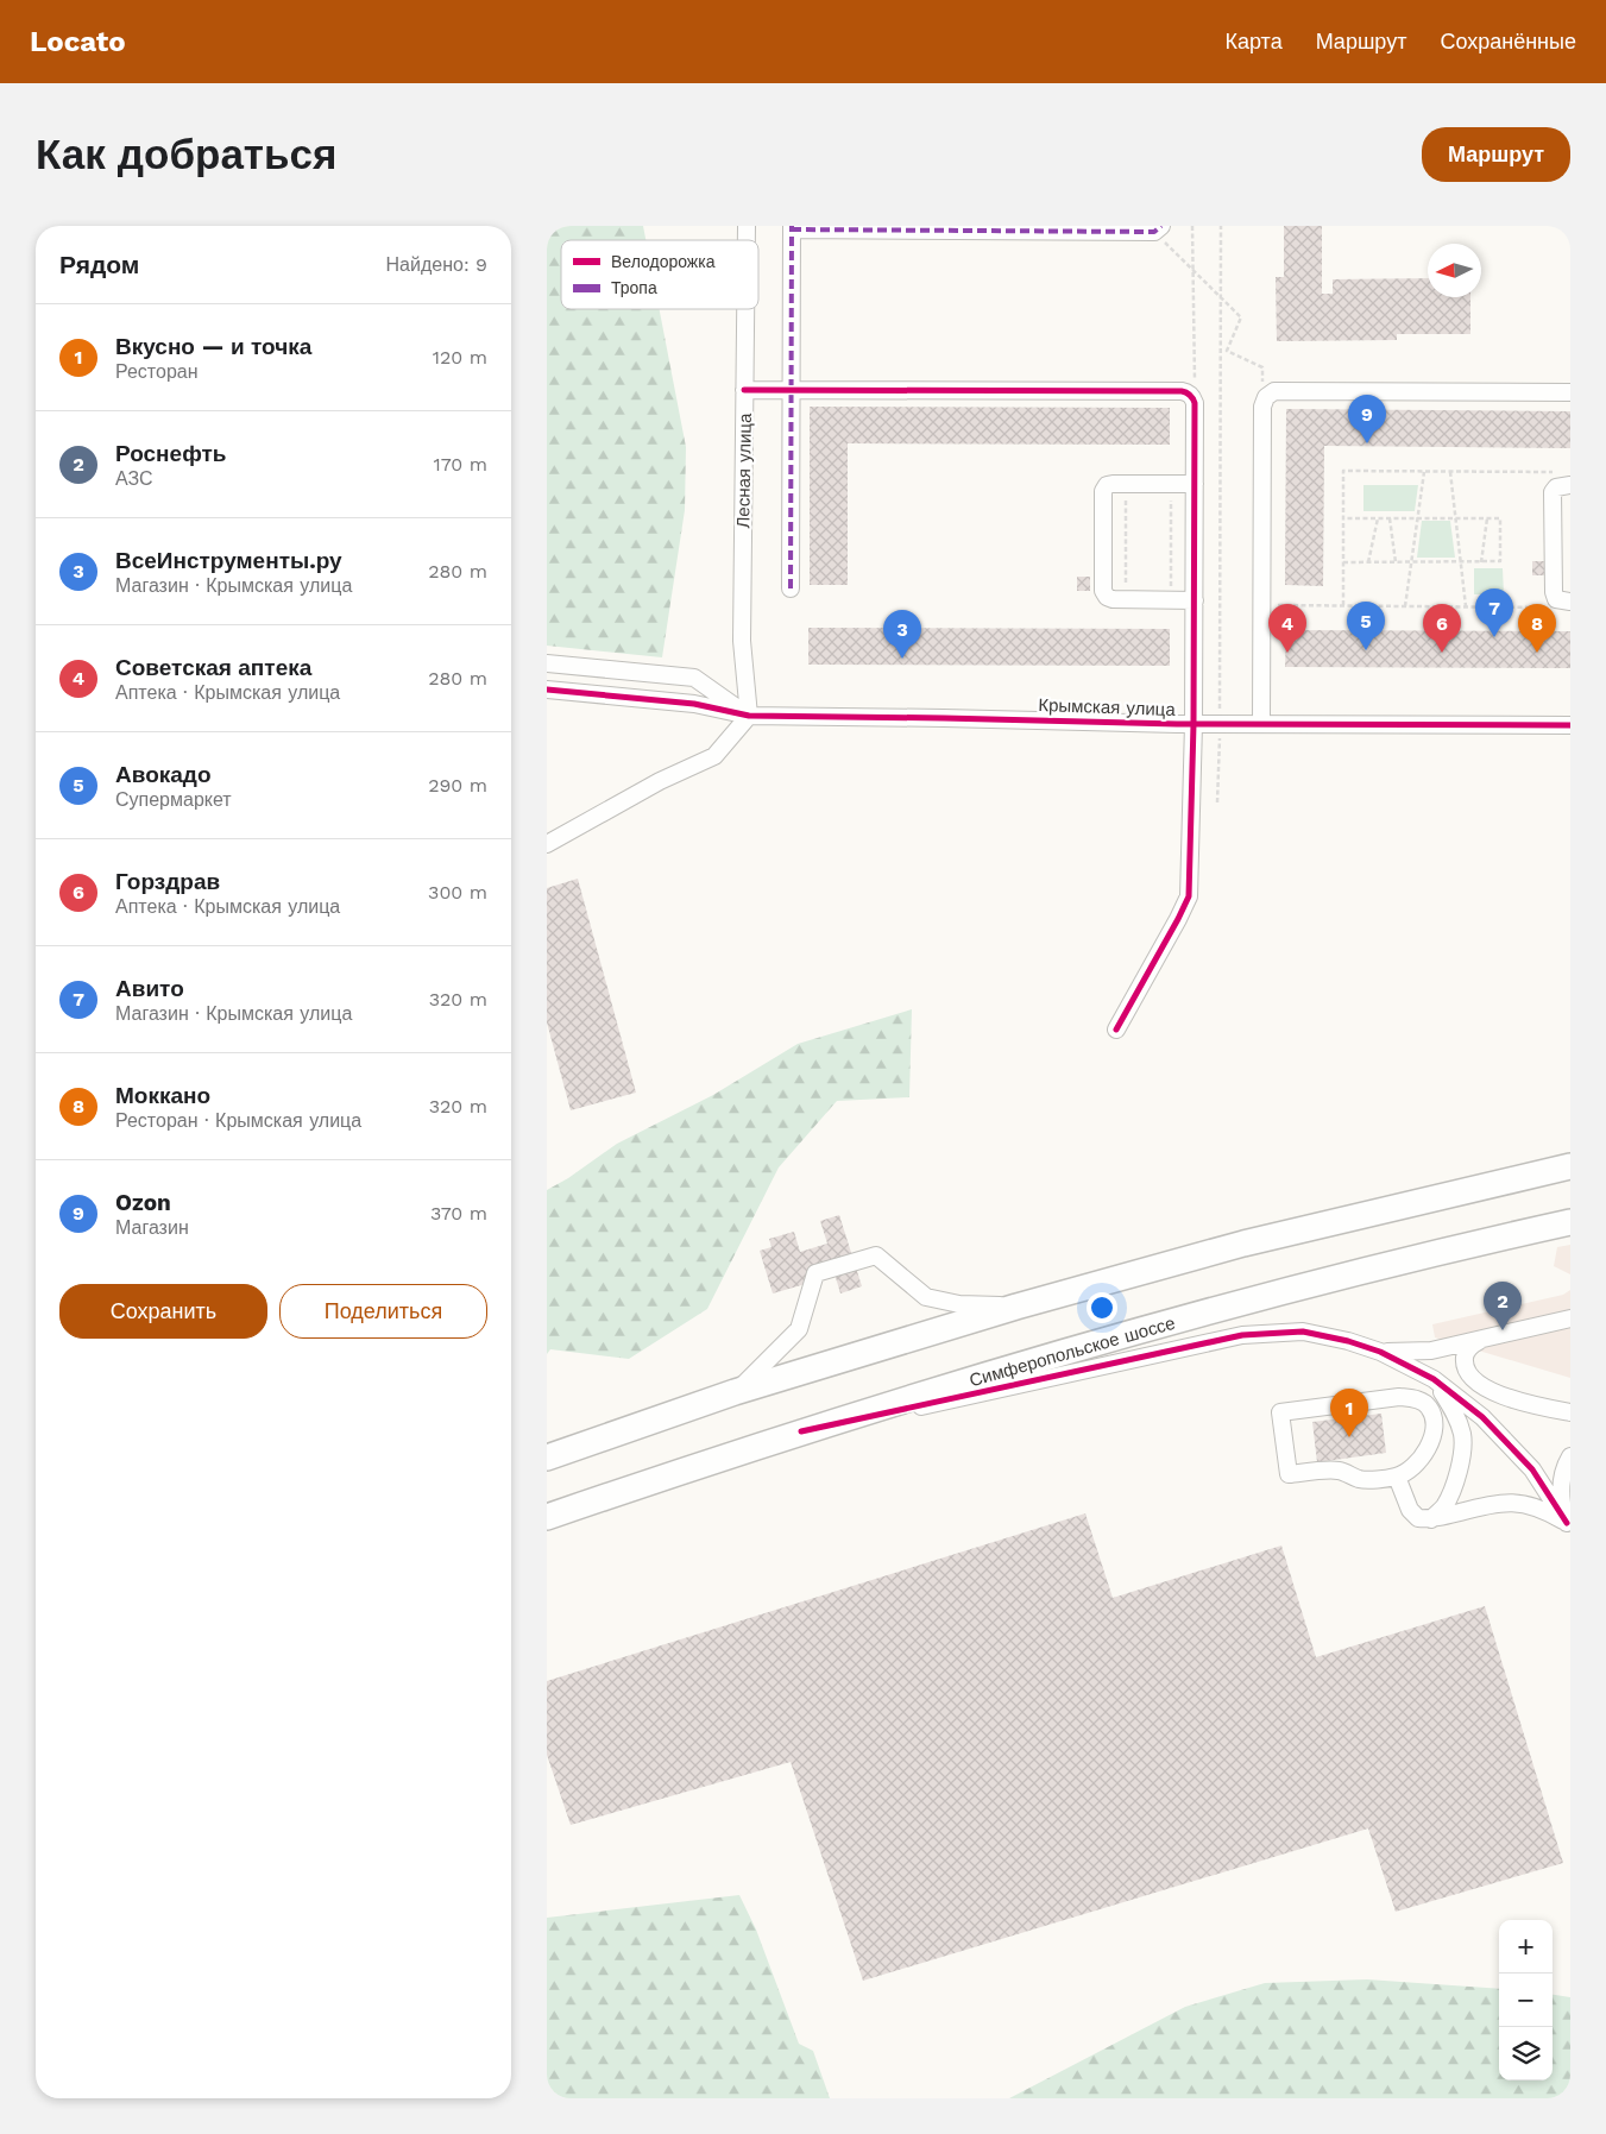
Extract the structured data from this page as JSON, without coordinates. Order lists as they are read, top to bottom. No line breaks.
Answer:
{"streets":{"highway":["Симферопольское шоссе"],"street":["Лесная улица","Крымская улица"]},"crossings":[["Лесная улица","Крымская улица"]],"legend":["Велодорожка","Тропа"],"north":"left","page":{"header":"Locato","nav":["Карта","Маршрут","Сохранённые"],"buttons":["Маршрут",["Сохранить","Поделиться"]],"title":"Как добраться","heading":["Рядом","Найдено: 9"],"list":[{"mark":"1","name":"Вкусно — и точка","note":"Ресторан","value":"120 m"},{"mark":"2","name":"Роснефть","note":"АЗС","value":"170 m"},{"mark":"3","name":"ВсеИнструменты.ру","note":"Магазин · Крымская улица","value":"280 m"},{"mark":"4","name":"Советская аптека","note":"Аптека · Крымская улица","value":"280 m"},{"mark":"5","name":"Авокадо","note":"Супермаркет","value":"290 m"},{"mark":"6","name":"Горздрав","note":"Аптека · Крымская улица","value":"300 m"},{"mark":"7","name":"Авито","note":"Магазин · Крымская улица","value":"320 m"},{"mark":"8","name":"Моккано","note":"Ресторан · Крымская улица","value":"320 m"},{"mark":"9","name":"Ozon","note":"Магазин","value":"370 m"}],"pins":["9","7","5","4","6","8","3","2","1"],"map_buttons":["+","−"]}}
